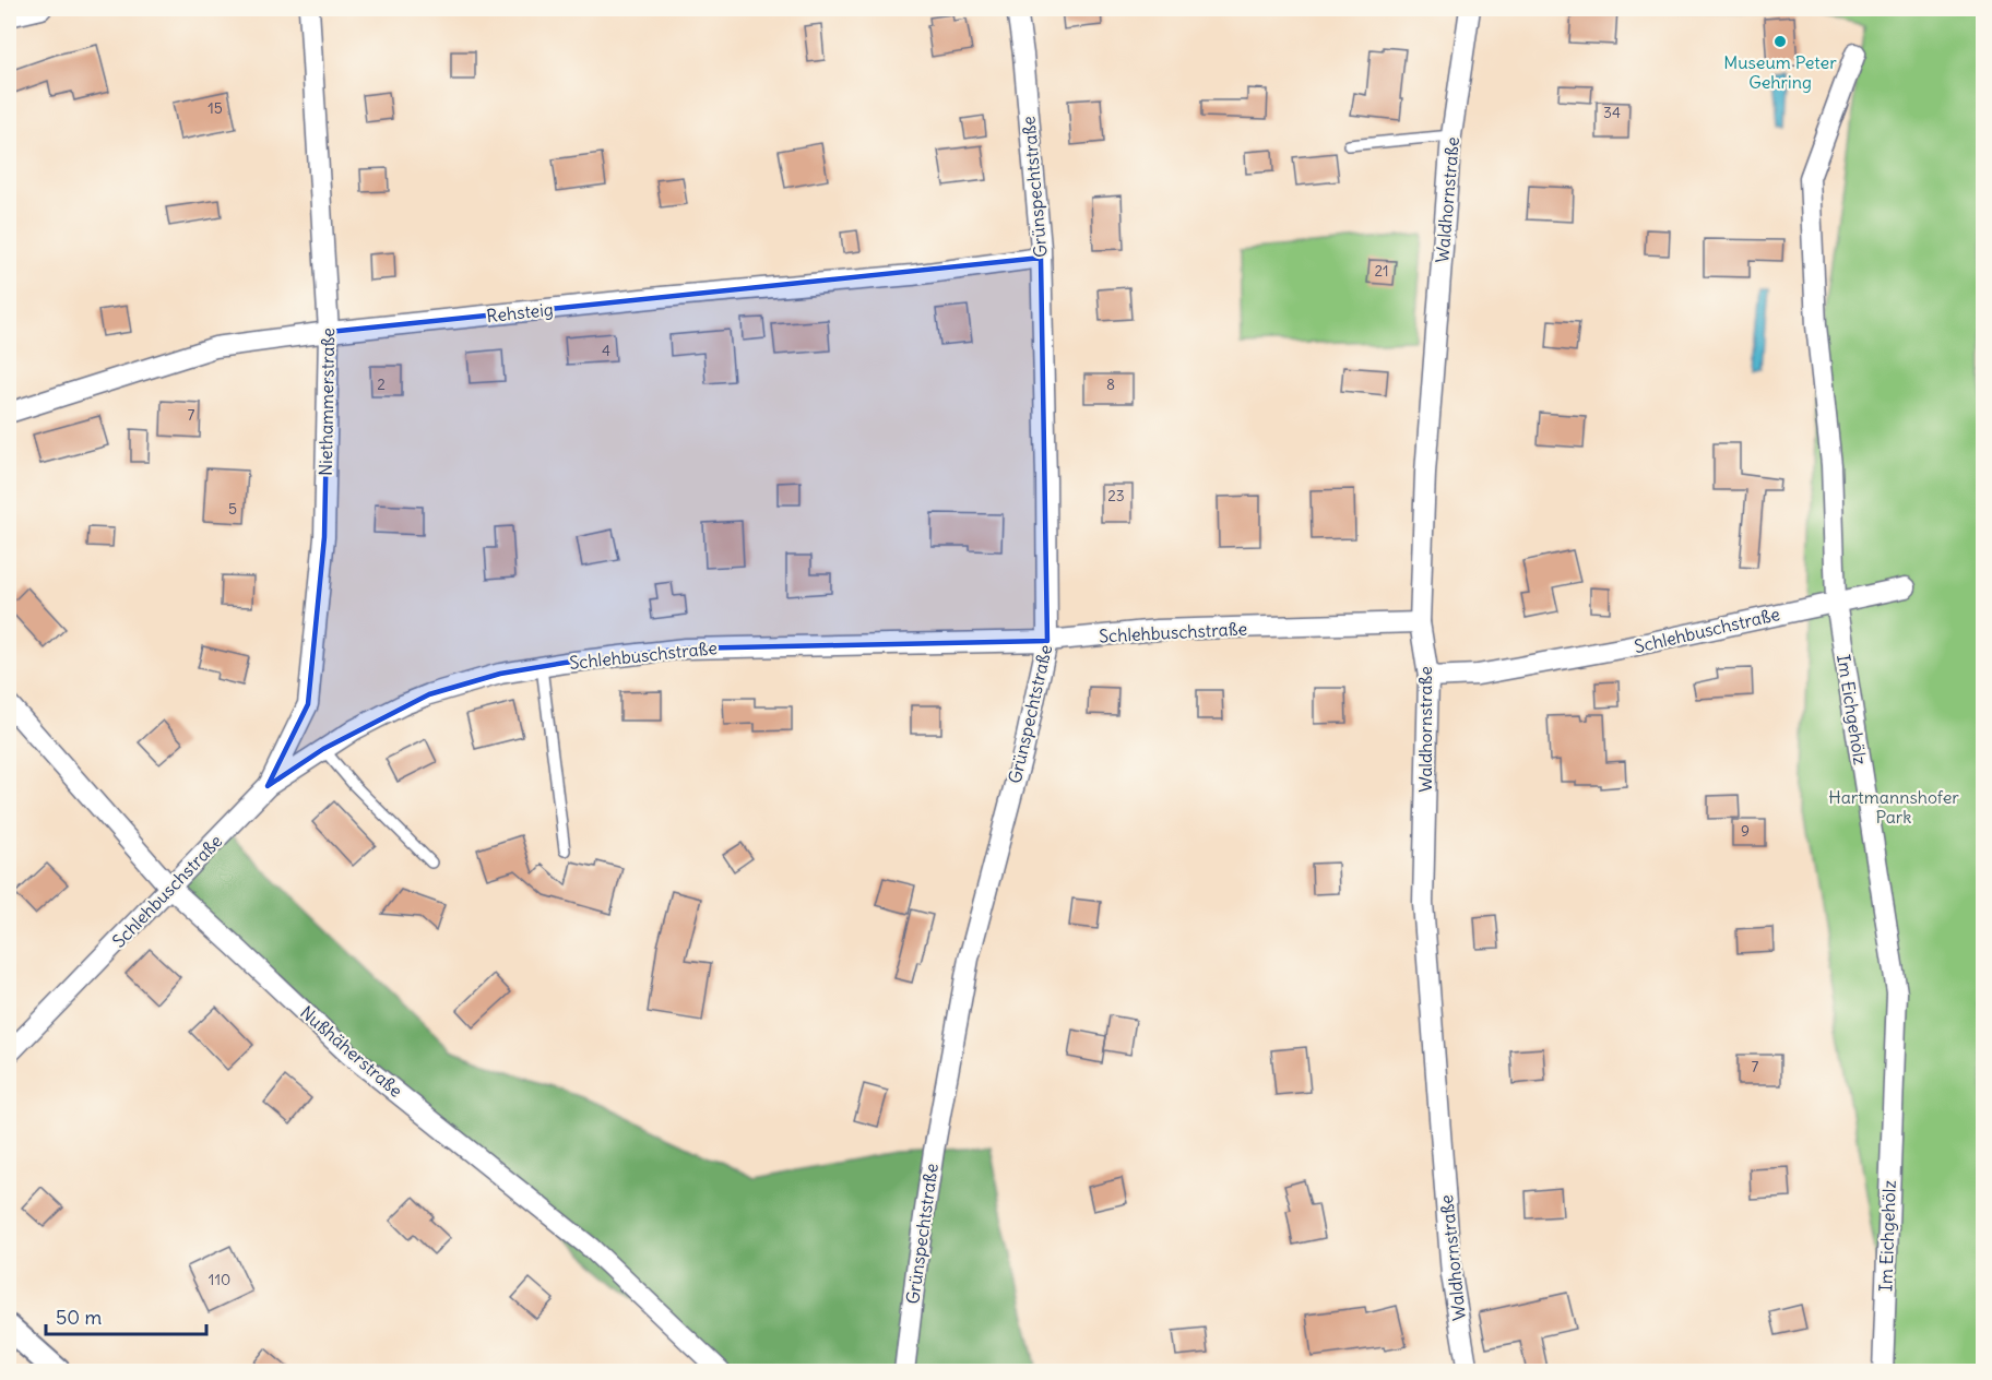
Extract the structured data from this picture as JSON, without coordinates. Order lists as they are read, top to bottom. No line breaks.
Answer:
{"streets":{"street":["Grünspechtstraße","Waldhornstraße","Rehsteig","Niethammerstraße","Schlehbuschstraße","Im Eichgehölz","Nußhäherstraße"]},"crossings":[["Grünspechtstraße","Rehsteig"],["Grünspechtstraße","Schlehbuschstraße"],["Waldhornstraße","Schlehbuschstraße"],["Rehsteig","Niethammerstraße"],["Niethammerstraße","Schlehbuschstraße"],["Schlehbuschstraße","Im Eichgehölz"],["Schlehbuschstraße","Nußhäherstraße"]],"parks":["Hartmannshofer Park"],"places":["Museum Peter Gehring"],"house_numbers":["15","34","21","4","2","8","7","23","5","9","7","110"],"scale_bar":"50 m"}
